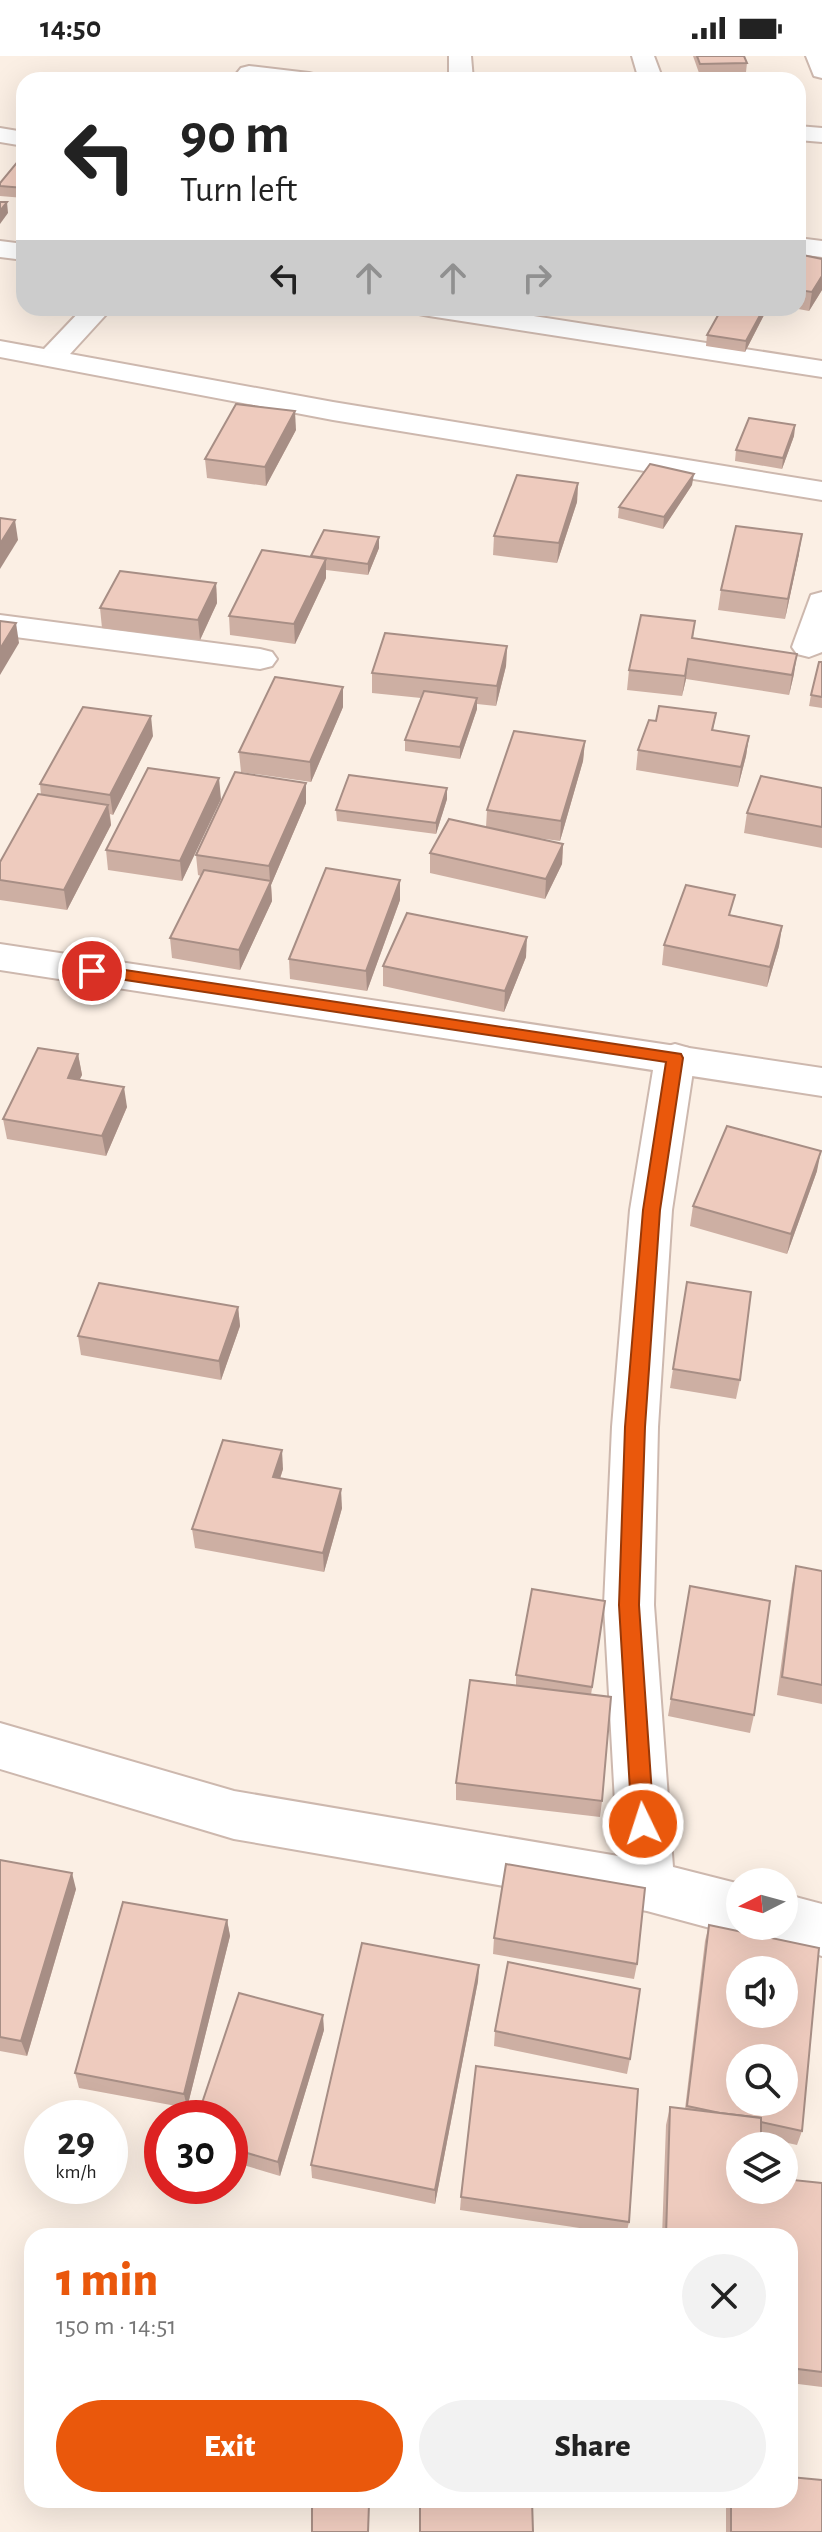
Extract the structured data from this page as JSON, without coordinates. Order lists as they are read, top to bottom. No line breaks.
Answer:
{"north":"left","page":{"status":"14:50","turn":["90 m","Turn left"],"speed":"29 km/h","limit":"30","heading":["1 min","150 m · 14:51"],"buttons":["Exit","Share"]}}
